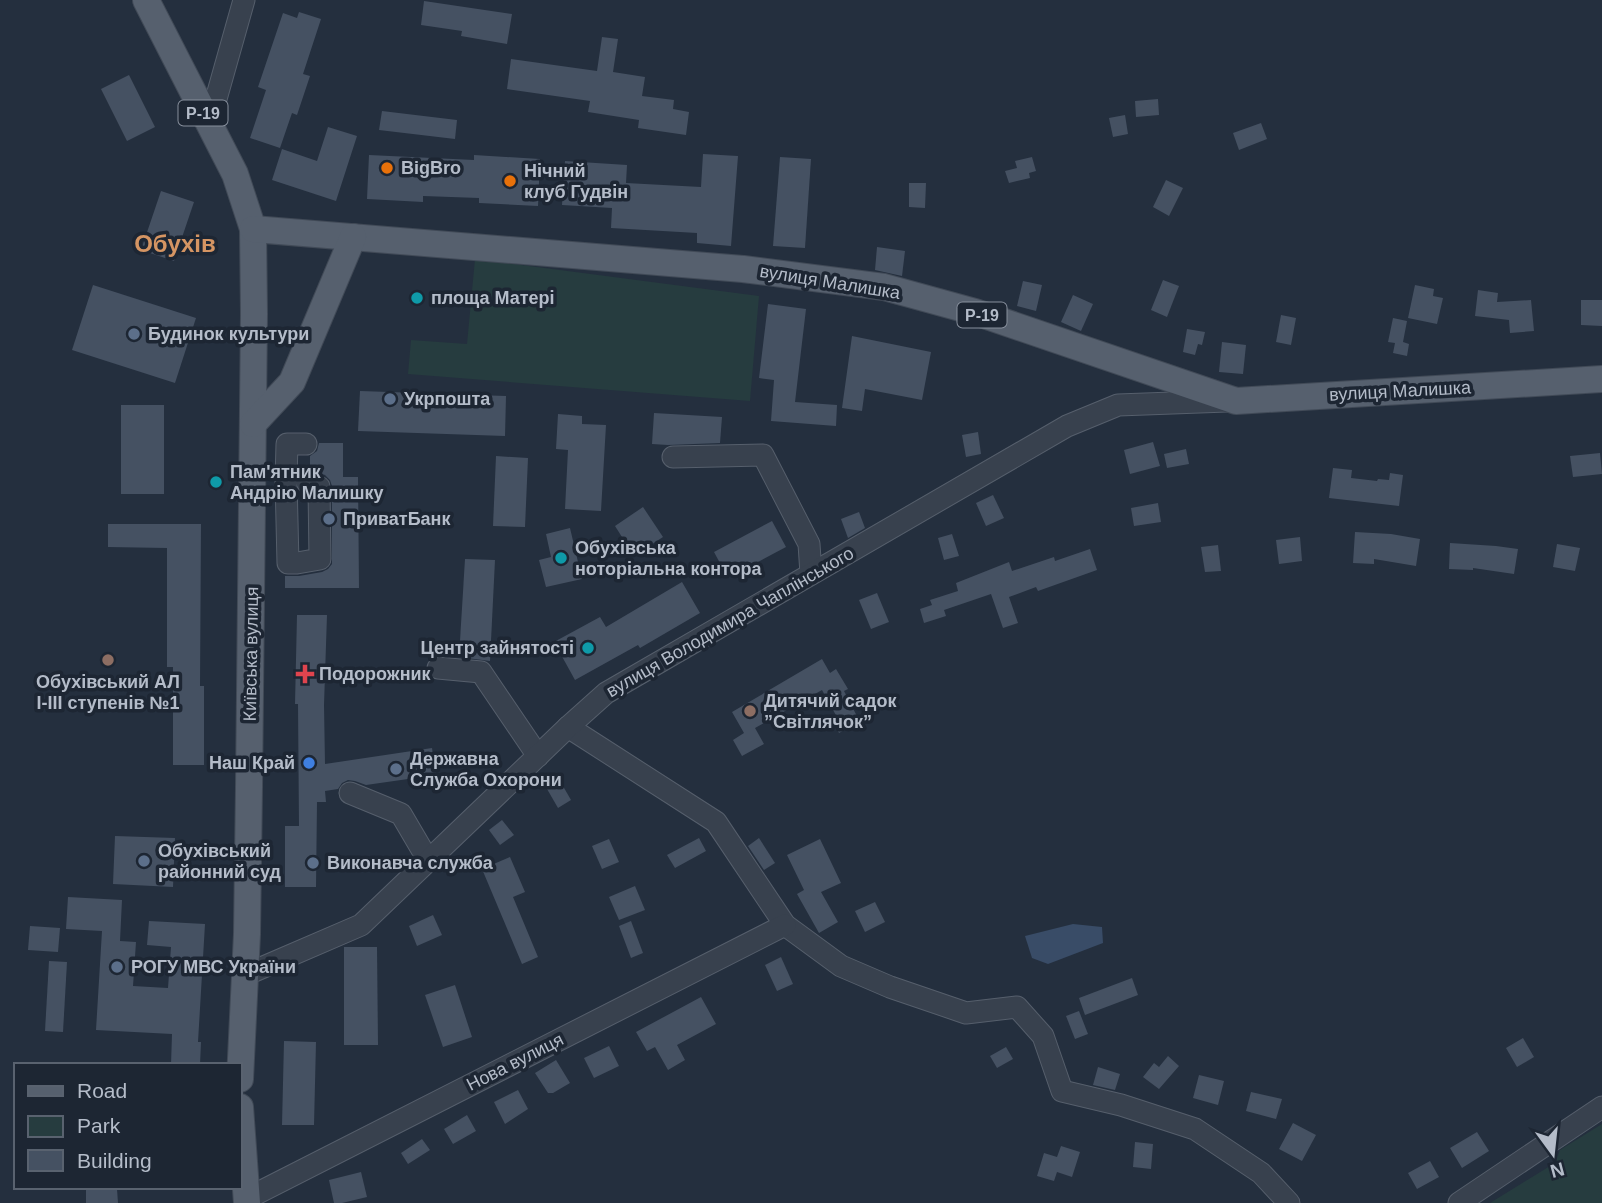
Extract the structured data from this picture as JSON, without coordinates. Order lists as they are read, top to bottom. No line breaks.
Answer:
{"streets":{"main road":["Р-19","вулиця Малишка","Київська вулиця"],"street":["вулиця Володимира Чаплінського","Нова вулиця"]},"crossings":[["Р-19","вулиця Малишка"],["Р-19","Київська вулиця"],["вулиця Малишка","вулиця Володимира Чаплінського"],["вулиця Малишка","Київська вулиця"],["вулиця Володимира Чаплінського","Київська вулиця"]],"districts":["Обухів"],"places":{"other":["BigBro","Нічний клуб Гудвін","площа Матері","Будинок культури","Укрпошта","Пам'ятник Андрію Малишку","ПриватБанк","Обухівська ноторіальна контора","Центр зайнятості","Обухівський АЛ І-ІІІ ступенів №1","Дитячий садок ”Світлячок”","Наш Край","Державна Служба Охорони","Обухівський районний суд","Виконавча служба","РОГУ МВС України"],"health":["Подорожник"]},"legend":["Road","Park","Building"],"north":"bottom"}
